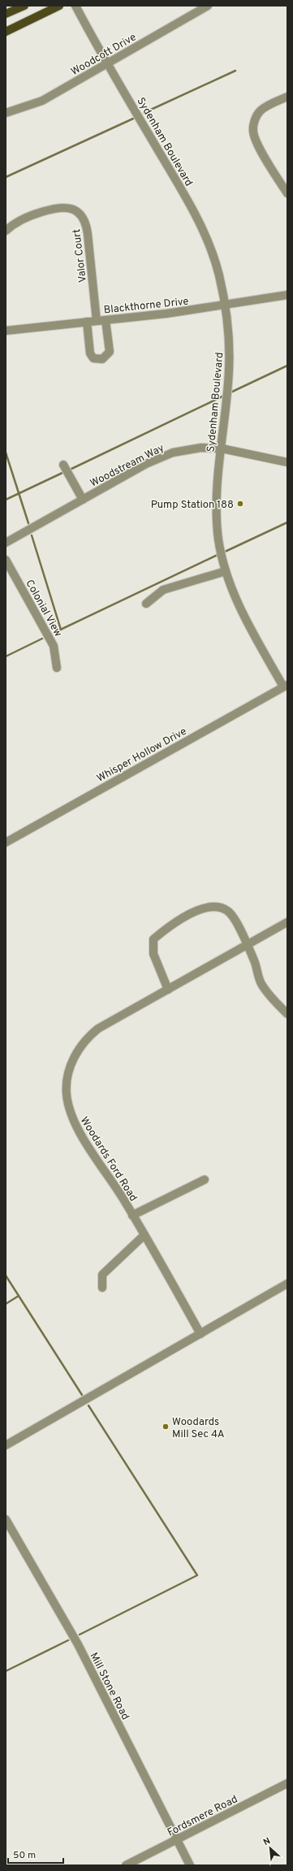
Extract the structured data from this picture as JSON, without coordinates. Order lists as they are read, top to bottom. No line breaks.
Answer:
{"streets":{"street":["Woodcott Drive","Sydenham Boulevard","Valor Court","Blackthorne Drive","Woodstream Way","Colonial View","Whisper Hollow Drive","Woodards Ford Road","Mill Stone Road","Fordsmere Road"]},"crossings":[["Woodcott Drive","Sydenham Boulevard"],["Sydenham Boulevard","Blackthorne Drive"],["Sydenham Boulevard","Woodstream Way"],["Sydenham Boulevard","Whisper Hollow Drive"],["Valor Court","Blackthorne Drive"],["Mill Stone Road","Fordsmere Road"]],"places":["Pump Station 188","Woodards Mill Sec 4A"],"scale_bar":"50 m","north":"top left"}
